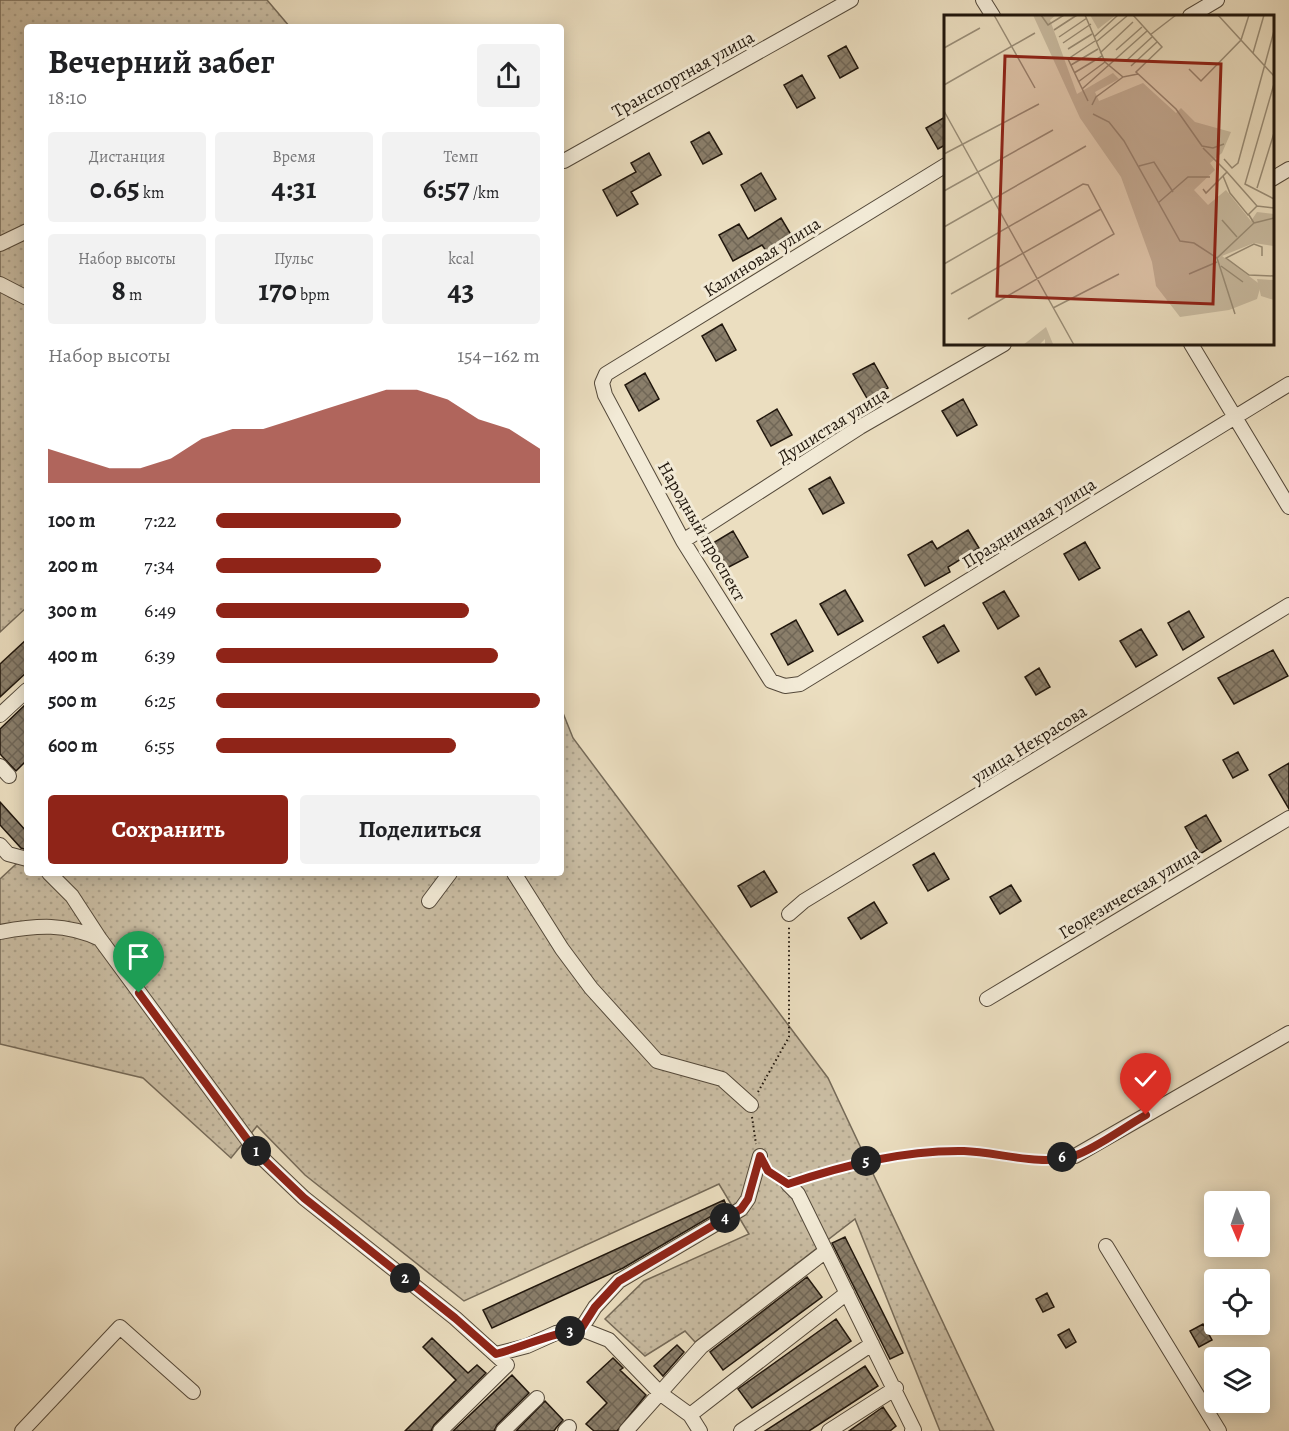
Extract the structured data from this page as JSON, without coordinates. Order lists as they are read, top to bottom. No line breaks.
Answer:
{"streets":{"street":["Транспортная улица","Калиновая улица","Душистая улица","Праздничная улица","Народный проспект","улица Некрасова","Геодезическая улица"]},"crossings":[["Калиновая улица","Народный проспект"],["Душистая улица","Народный проспект"],["Праздничная улица","Народный проспект"]],"north":"bottom","page":{"heading":["Вечерний забег","18:10"],"stats":[["Дистанция","0.65 km"],["Время","4:31"],["Темп","6:57 /km"],["Набор высоты","8 m"],["Пульс","170 bpm"],["kcal","43"]],"chart":["Набор высоты","154–162 m"],"list":[{"name":"100 m","note":"7:22"},{"name":"200 m","note":"7:34"},{"name":"300 m","note":"6:49"},{"name":"400 m","note":"6:39"},{"name":"500 m","note":"6:25"},{"name":"600 m","note":"6:55"}],"buttons":["Сохранить","Поделиться"],"pins":["1","6","5","4","2","3"]}}
